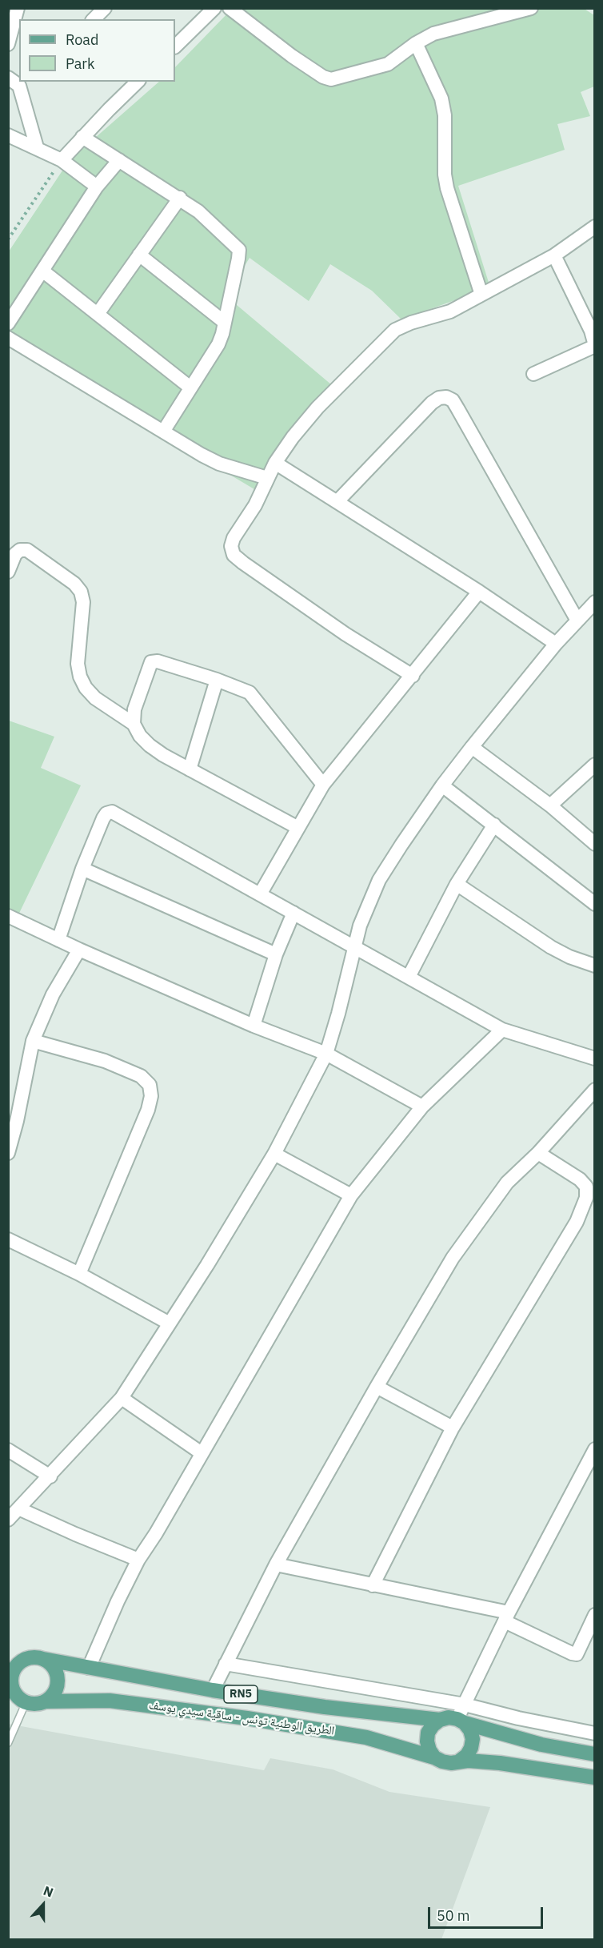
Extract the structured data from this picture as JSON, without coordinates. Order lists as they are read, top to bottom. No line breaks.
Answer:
{"streets":{"main road":["RN5","الطريق الوطنية تونس - ساقية سيدي يوسف"]},"crossings":[["RN5","الطريق الوطنية تونس - ساقية سيدي يوسف"]],"legend":["Road","Park"],"scale_bar":"50 m","north":"top"}
